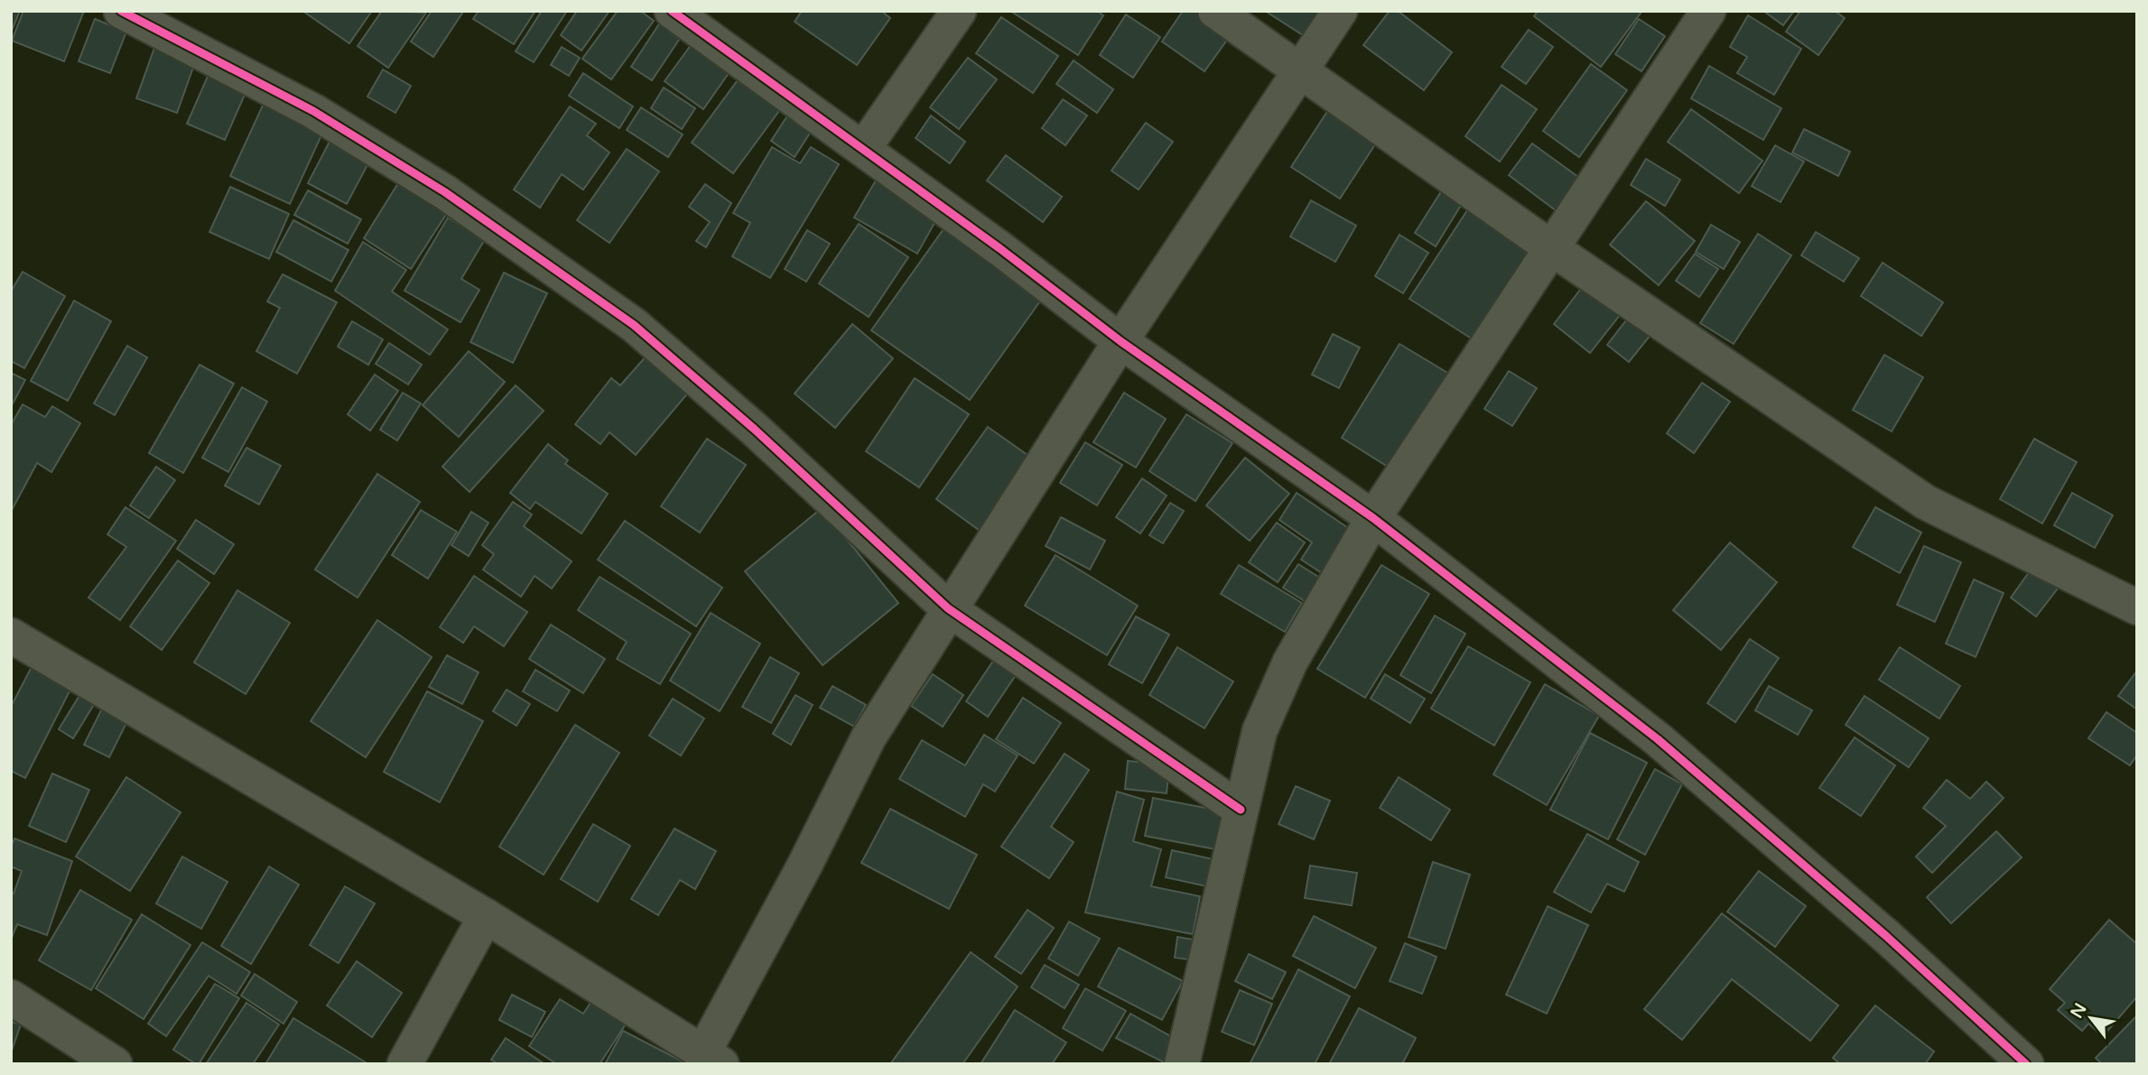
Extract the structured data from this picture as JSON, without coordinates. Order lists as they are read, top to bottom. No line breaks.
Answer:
{"north":"top left"}
